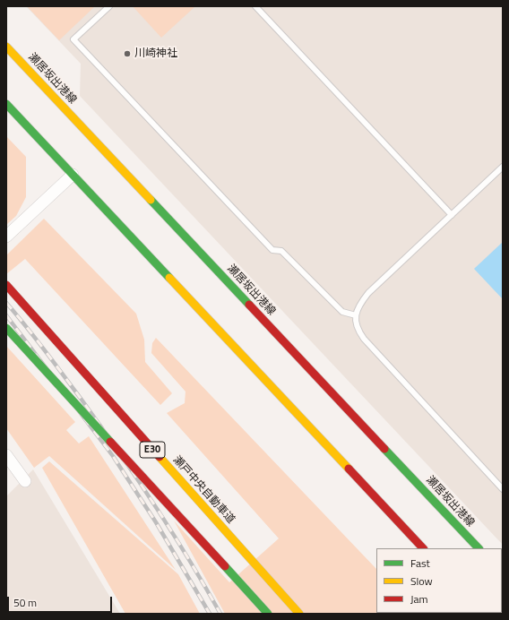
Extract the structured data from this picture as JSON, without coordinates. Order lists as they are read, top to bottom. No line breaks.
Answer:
{"streets":{"main road":["瀬居坂出港線","E30","瀬戸中央自動車道"]},"places":["川崎神社"],"legend":["Fast","Slow","Jam"],"scale_bar":"50 m"}
